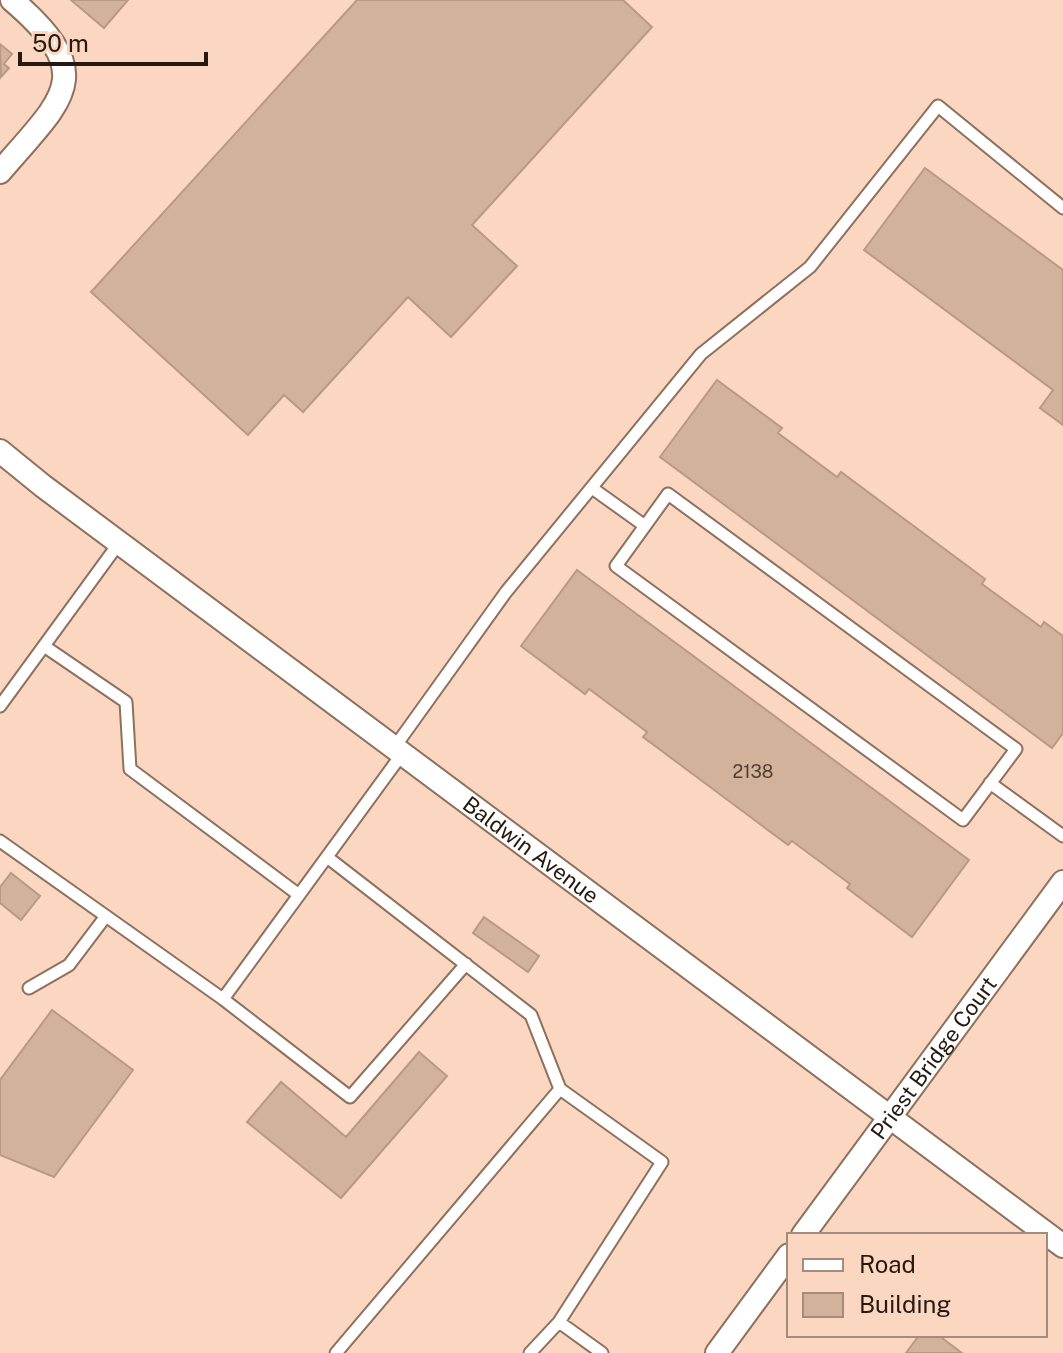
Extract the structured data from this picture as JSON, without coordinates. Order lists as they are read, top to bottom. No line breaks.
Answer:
{"streets":{"street":["Baldwin Avenue","Priest Bridge Court"]},"crossings":[["Baldwin Avenue","Priest Bridge Court"]],"house_numbers":["2138"],"legend":["Road","Building"],"scale_bar":"50 m"}
